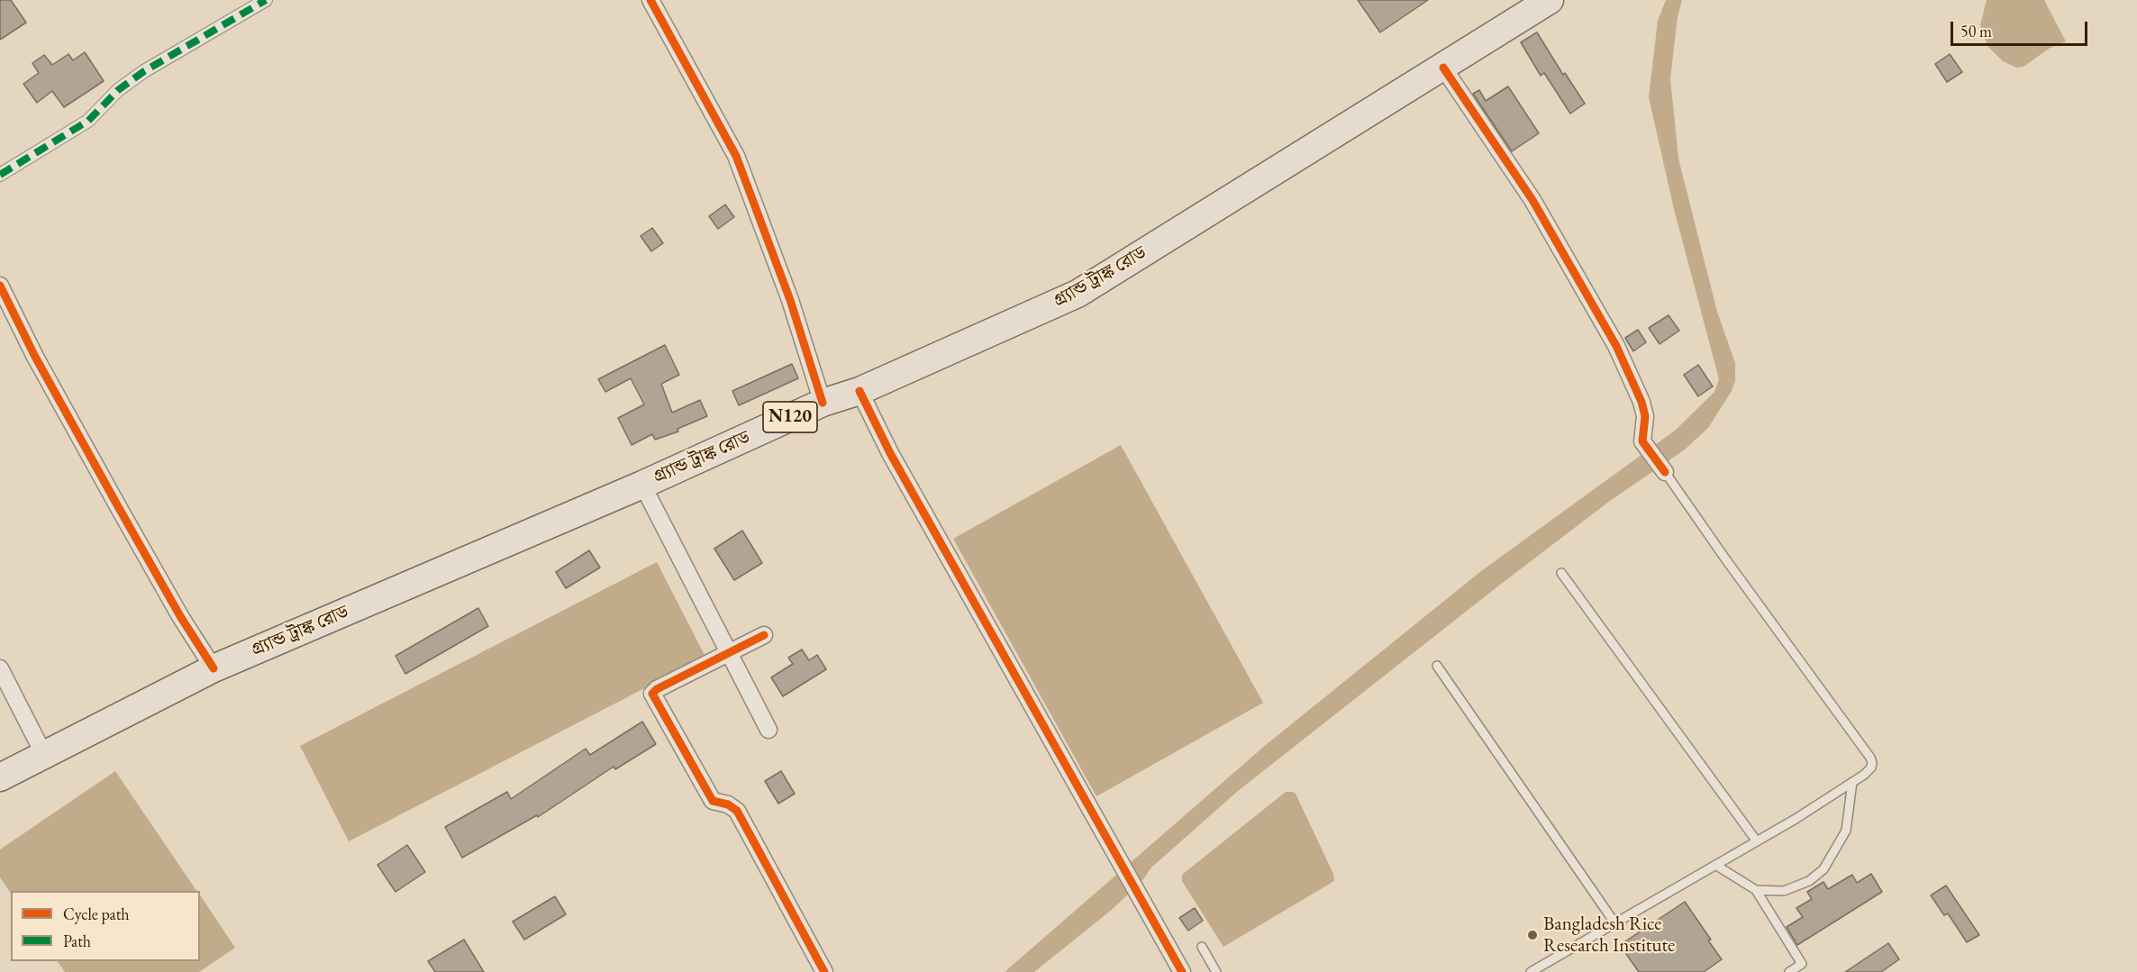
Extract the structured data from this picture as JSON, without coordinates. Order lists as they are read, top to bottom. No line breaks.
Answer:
{"streets":{"highway":["গ্র্যান্ড ট্রাঙ্ক রোড","N120"]},"places":["Bangladesh Rice Research Institute"],"legend":["Cycle path","Path"],"scale_bar":"50 m"}
